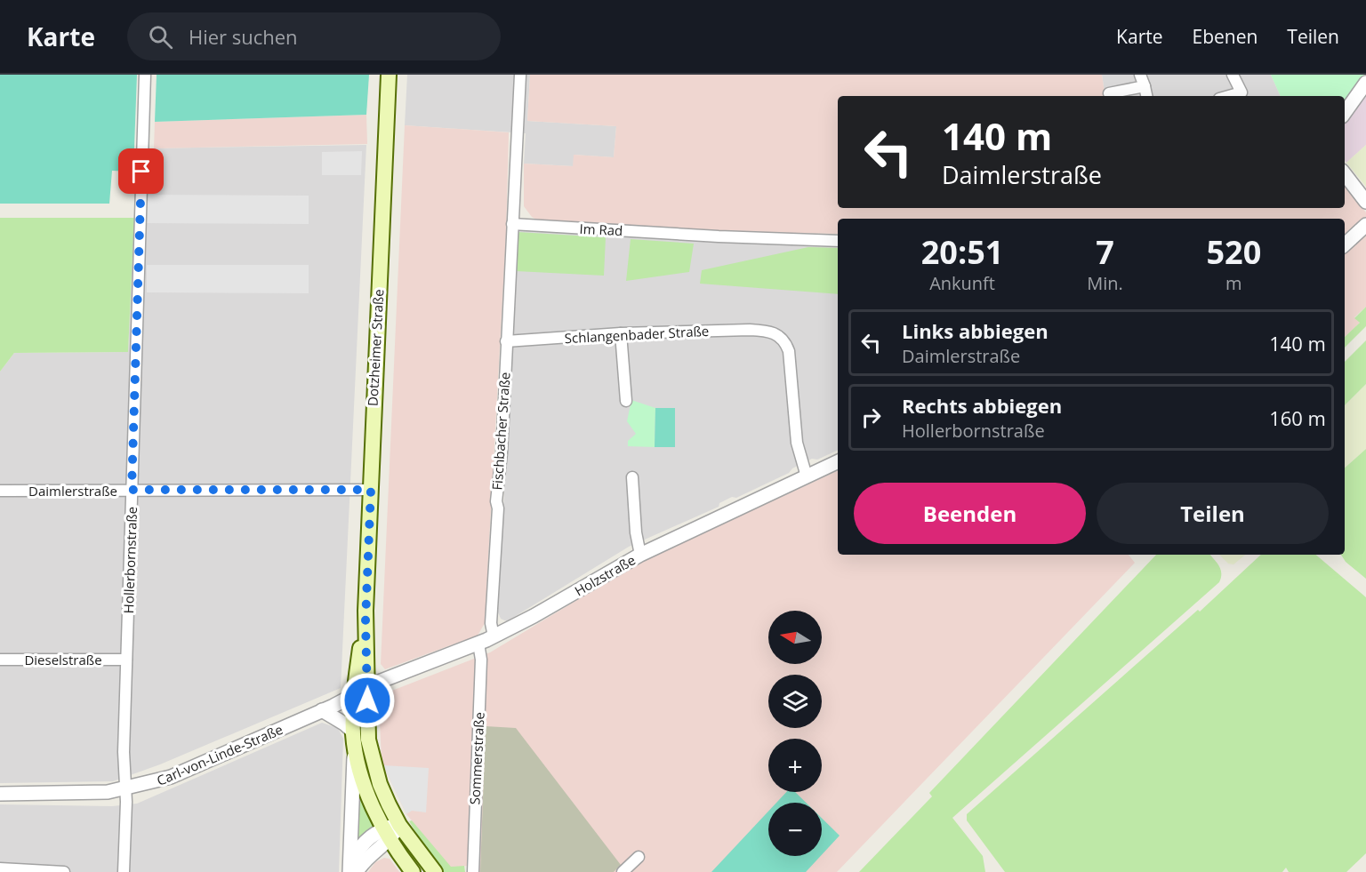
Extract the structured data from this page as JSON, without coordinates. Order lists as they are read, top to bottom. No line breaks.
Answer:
{"streets":{"main road":["Dotzheimer Straße"],"street":["Im Rad","Schlangenbader Straße","Fischbacher Straße","Daimlerstraße","Hollerbornstraße","Holzstraße","Dieselstraße","Carl-von-Linde-Straße","Sommerstraße"]},"crossings":[["Im Rad","Fischbacher Straße"],["Schlangenbader Straße","Fischbacher Straße"],["Schlangenbader Straße","Holzstraße"],["Dotzheimer Straße","Daimlerstraße"],["Dotzheimer Straße","Holzstraße"],["Dotzheimer Straße","Carl-von-Linde-Straße"],["Fischbacher Straße","Holzstraße"],["Daimlerstraße","Hollerbornstraße"],["Hollerbornstraße","Dieselstraße"],["Hollerbornstraße","Carl-von-Linde-Straße"],["Holzstraße","Carl-von-Linde-Straße"],["Holzstraße","Sommerstraße"]],"north":"left","page":{"header":"Karte","search":"Hier suchen","nav":["Karte","Ebenen","Teilen"],"turn":["140 m","Daimlerstraße"],"eta":["20:51","Ankunft","7","Min.","520","m"],"list":[{"name":"Links abbiegen","note":"Daimlerstraße","value":"140 m"},{"name":"Rechts abbiegen","note":"Hollerbornstraße","value":"160 m"}],"buttons":["Beenden","Teilen"],"map_buttons":["+","−"]}}
